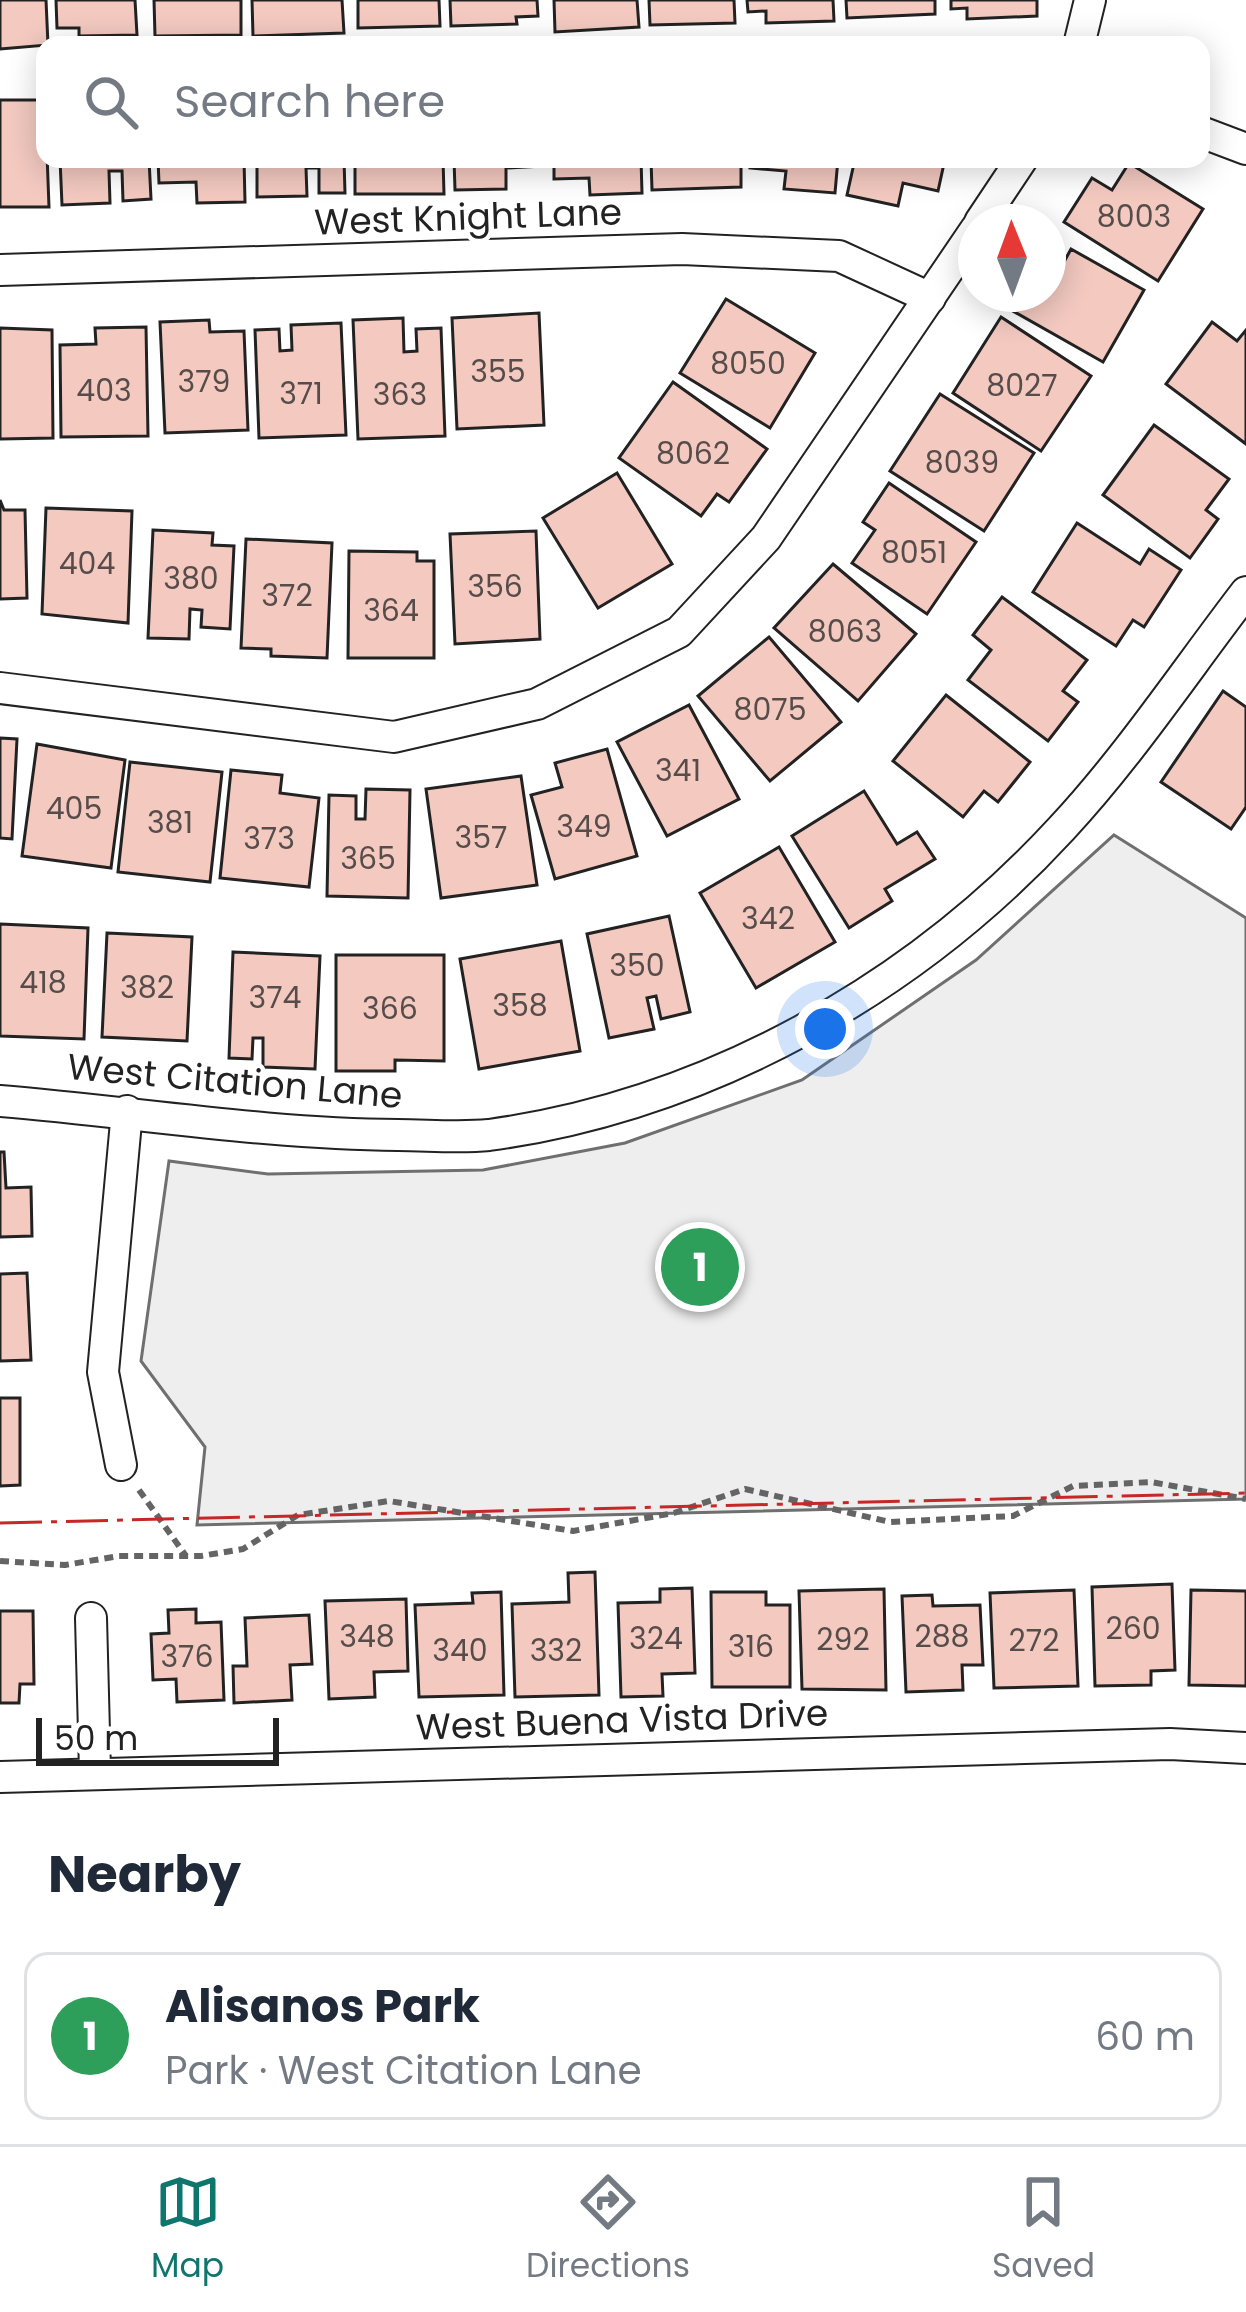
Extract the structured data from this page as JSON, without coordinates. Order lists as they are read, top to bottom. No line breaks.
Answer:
{"streets":{"street":["West Knight Lane","West Citation Lane","West Buena Vista Drive"]},"house_numbers":["8003","8050","355","379","8027","403","371","363","8062","8039","8051","404","380","356","372","364","8063","8075","341","405","381","349","357","373","365","342","350","418","382","374","358","366","260","348","288","324","292","272","316","340","332","376"],"scale_bar":"50 m","north":"top","page":{"search":"Search here","pins":"1","scale":"50 m","heading":"Nearby","list":[{"mark":"1","name":"Alisanos Park","note":"Park · West Citation Lane","value":"60 m"}],"nav":["Map","Directions","Saved"]}}
